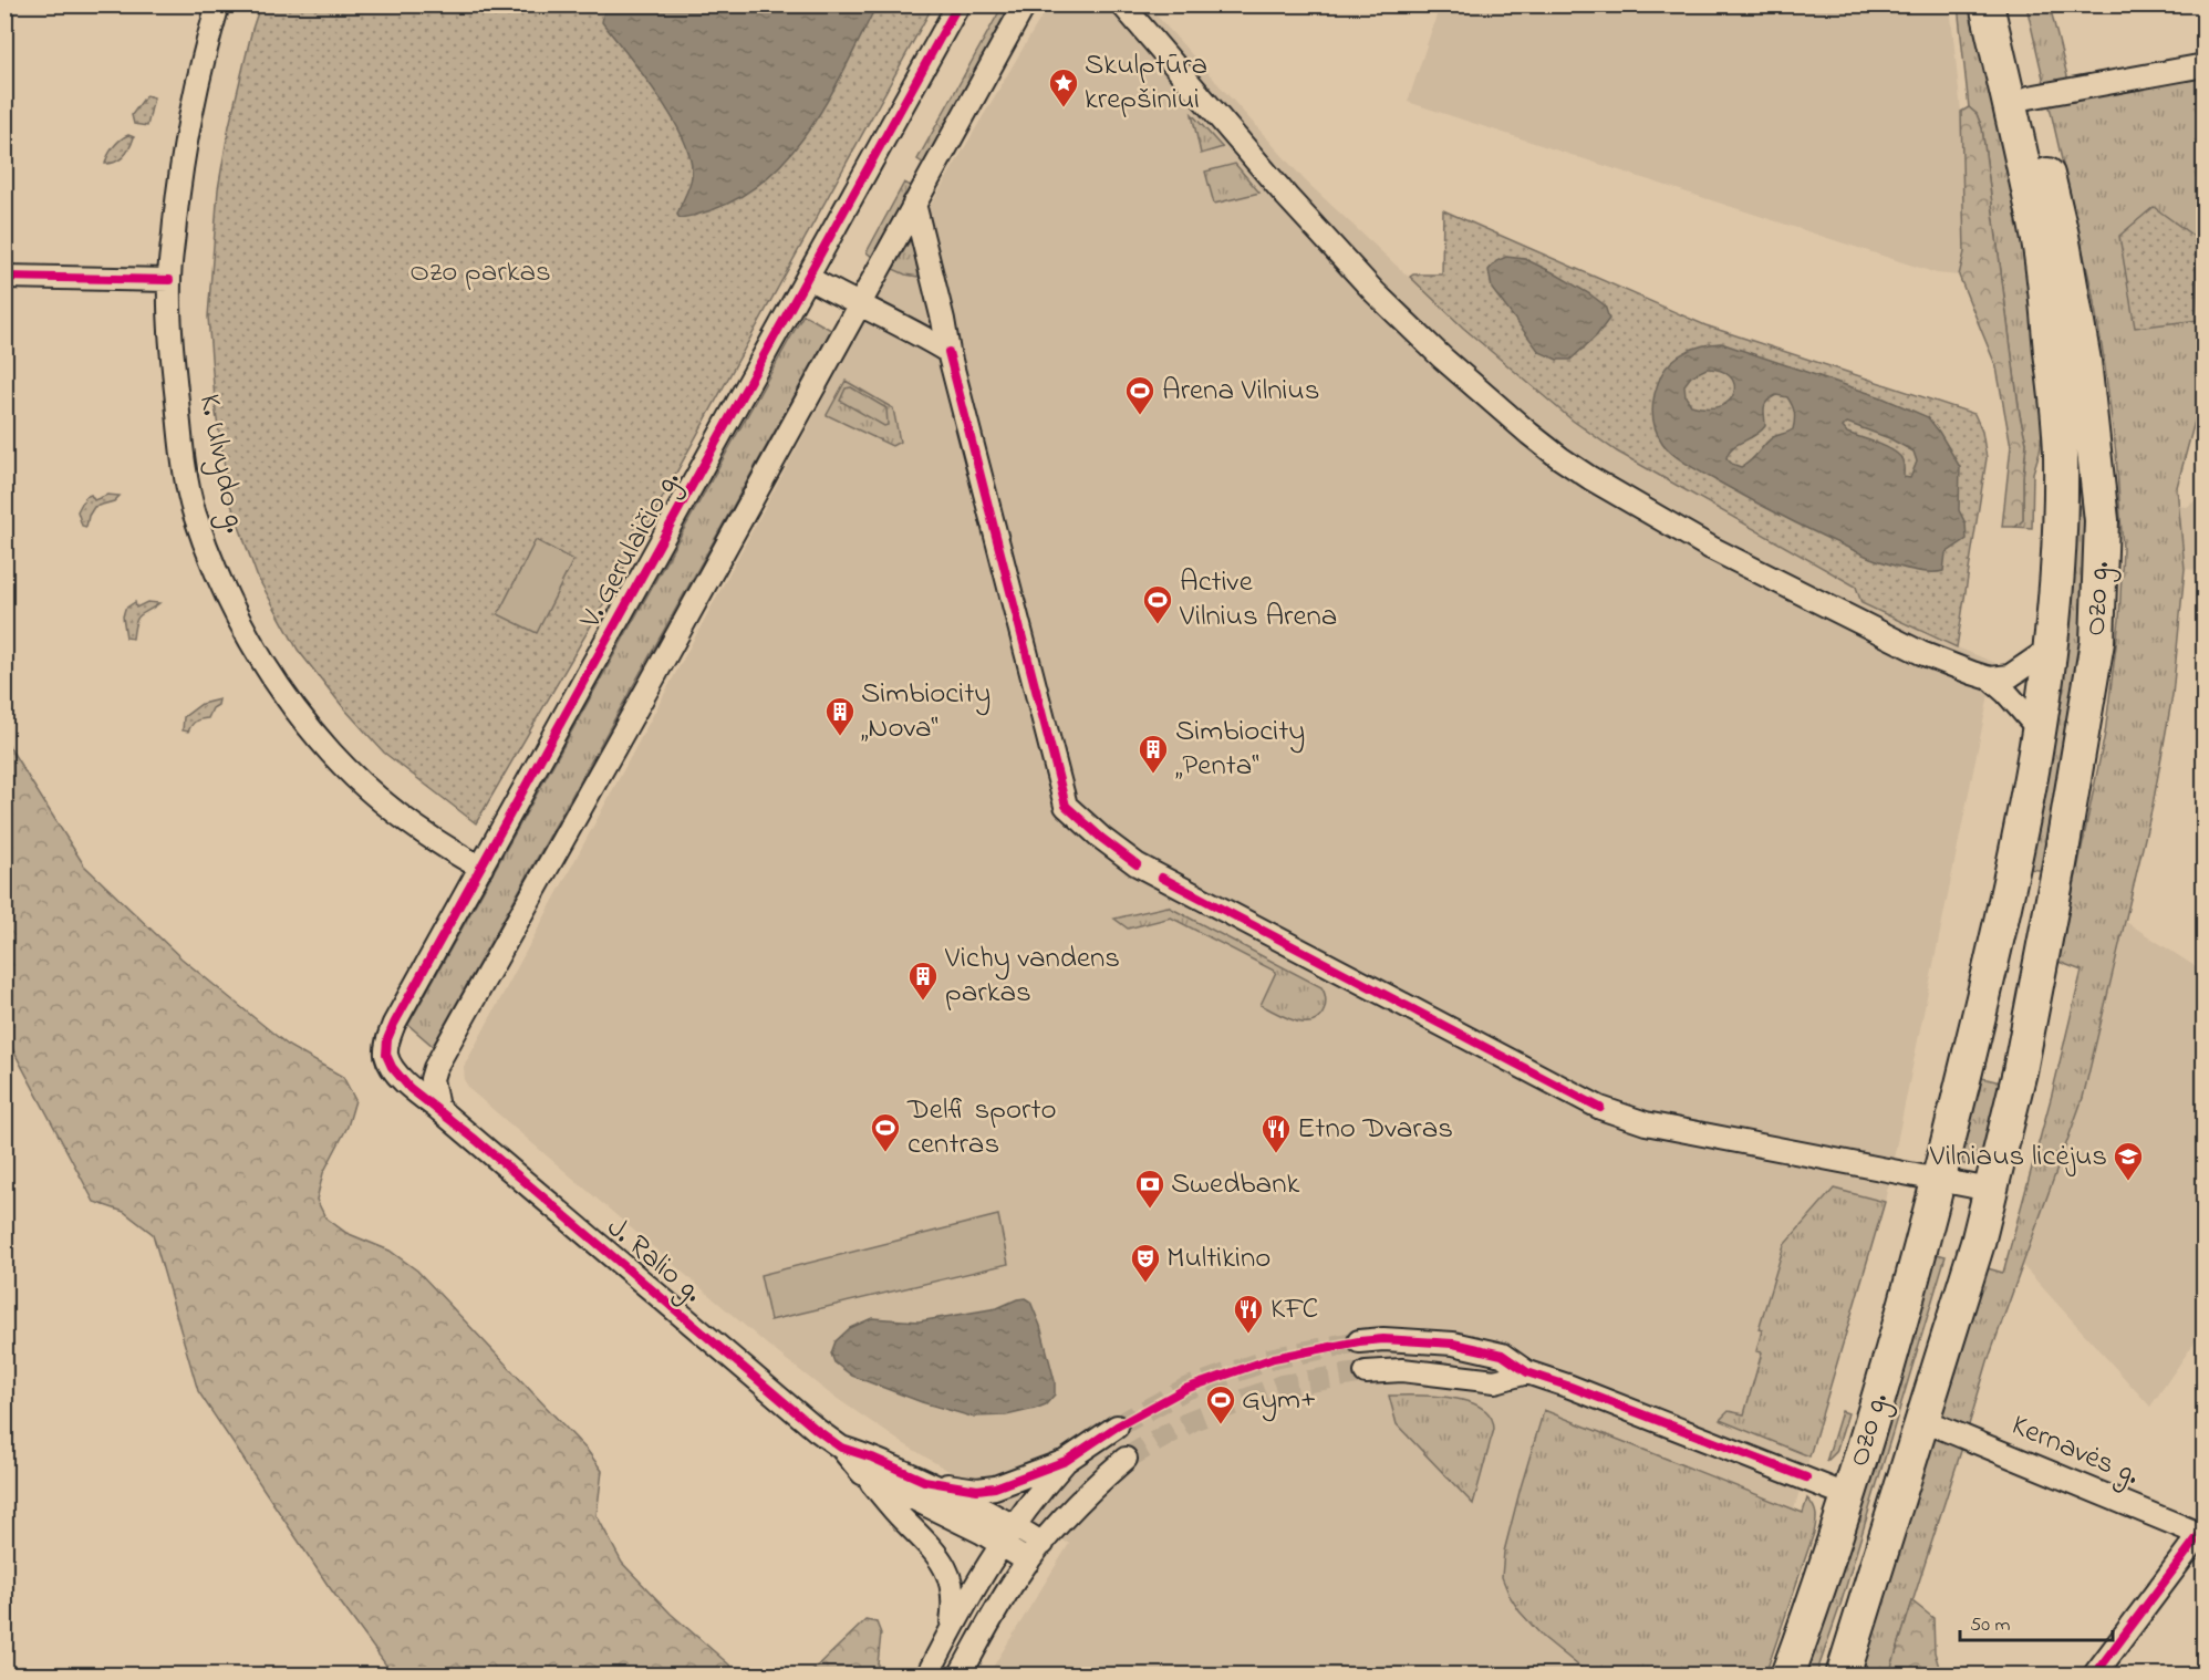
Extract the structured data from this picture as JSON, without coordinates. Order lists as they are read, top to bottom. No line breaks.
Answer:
{"streets":{"main road":["Ozo g."],"street":["K. Ulvydo g.","V. Gerulaičio g.","J. Ralio g.","Kernavės g."]},"crossings":[["K. Ulvydo g.","V. Gerulaičio g."],["Ozo g.","Kernavės g."]],"parks":["Ozo parkas"],"places":{"place":["Skulptūra krepšiniui"],"sports":["Arena Vilnius","Active Vilnius Arena","Delfi sporto centras","Gym+"],"building":["Simbiocity „Nova“","Simbiocity „Penta“","Vichy vandens parkas"],"restaurant":["Etno Dvaras","KFC"],"school or university":["Vilniaus licėjus"],"bank":["Swedbank"],"theatre":["Multikino"]},"scale_bar":"50 m"}
